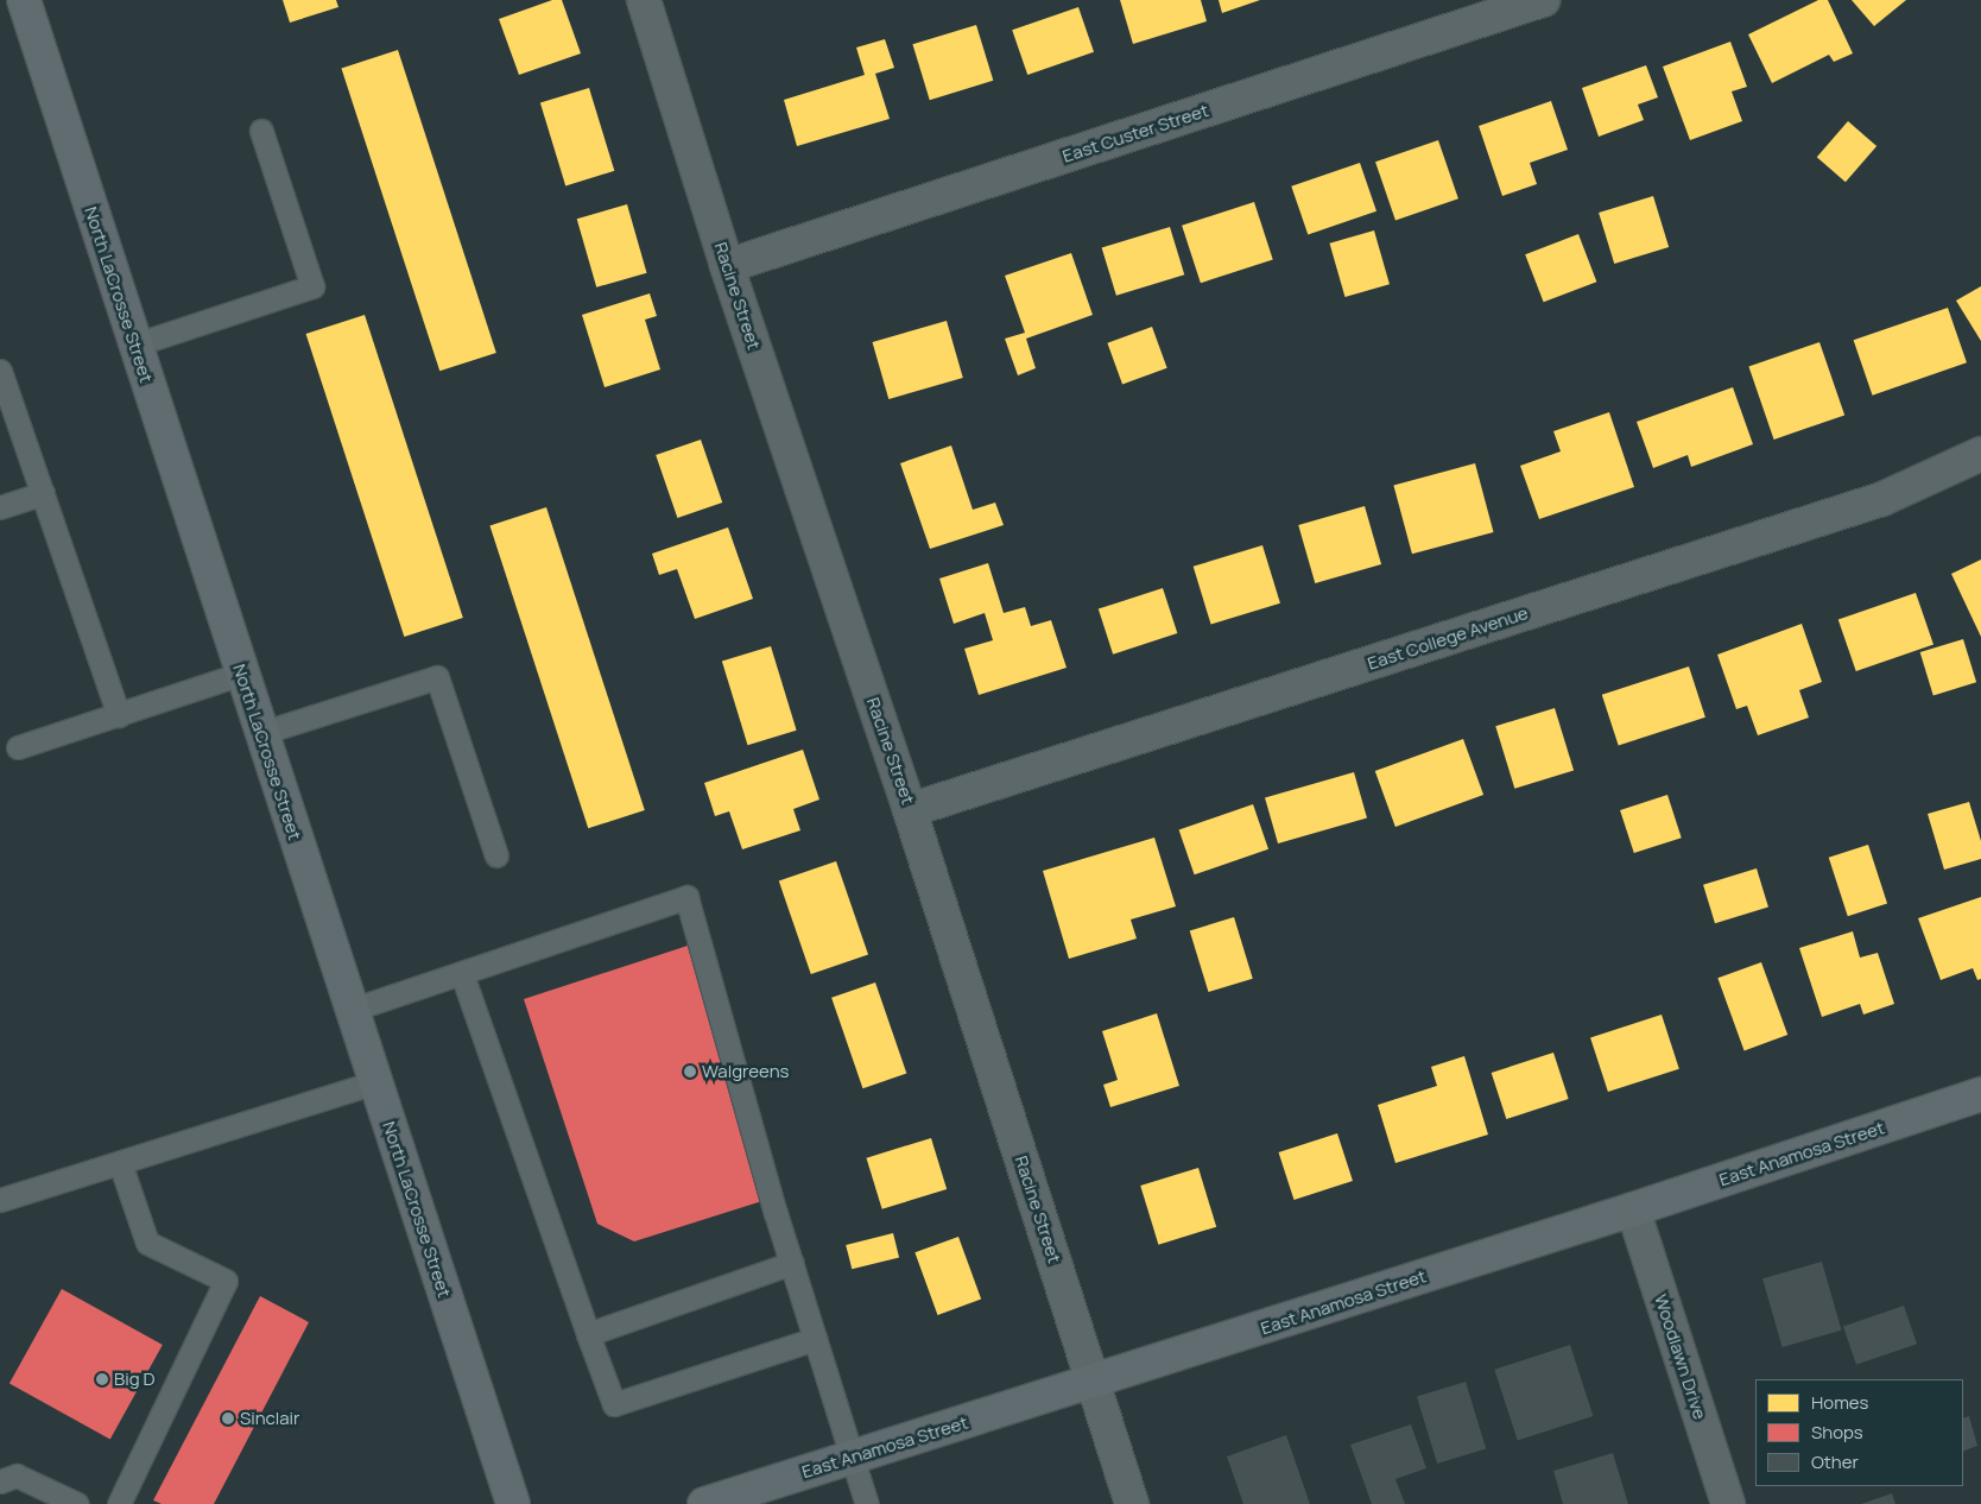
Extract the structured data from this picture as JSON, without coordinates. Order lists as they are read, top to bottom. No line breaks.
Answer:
{"streets":{"main road":["North LaCrosse Street","East Anamosa Street"],"street":["East Custer Street","Racine Street","East College Avenue","Woodlawn Drive"]},"crossings":[["East Custer Street","Racine Street"],["Racine Street","East College Avenue"],["Racine Street","East Anamosa Street"],["East Anamosa Street","Woodlawn Drive"]],"places":["Walgreens","Big D","Sinclair"],"legend":["Homes","Shops","Other"]}
